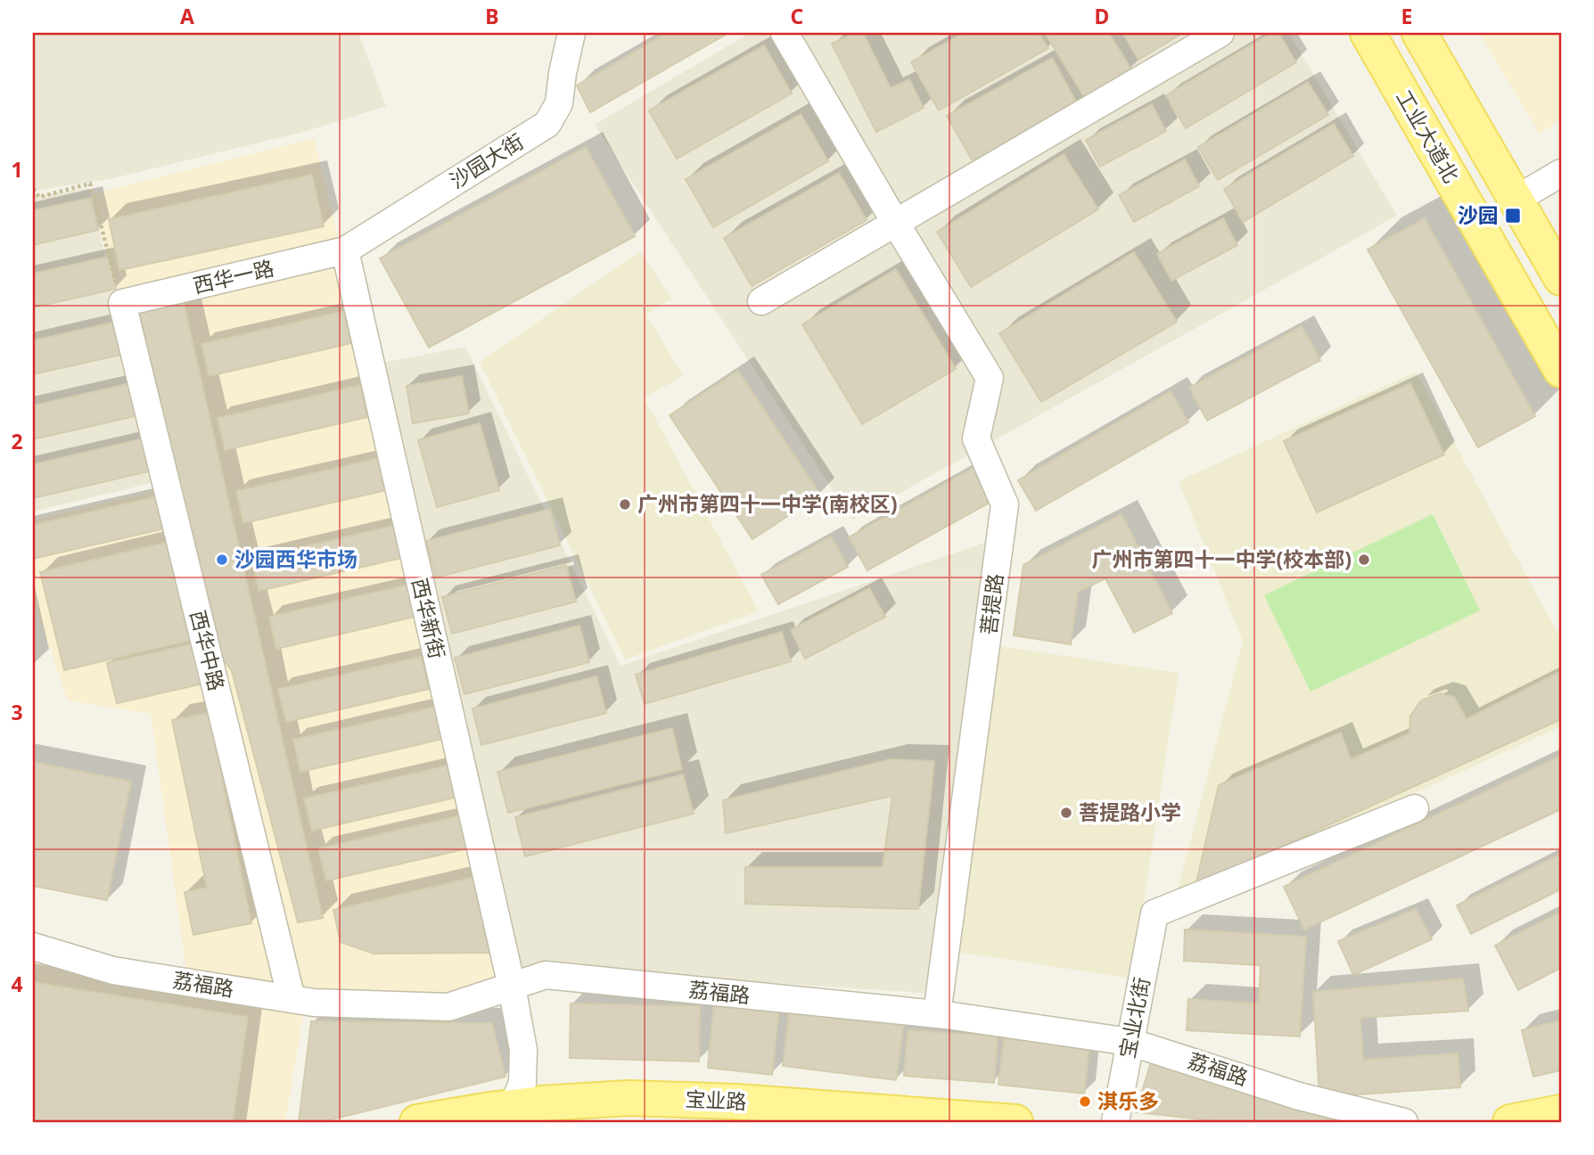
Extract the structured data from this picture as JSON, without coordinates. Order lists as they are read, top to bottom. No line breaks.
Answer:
{"streets":{"main road":["工业大道北","宝业路"],"street":["沙园大街","西华一路","菩提路","西华新街","西华中路","荔福路","宝业北街"]},"crossings":[["沙园大街","西华一路"],["沙园大街","西华新街"],["西华一路","西华新街"],["西华一路","西华中路"],["菩提路","荔福路"],["西华新街","荔福路"],["西华新街","宝业路"],["西华中路","荔福路"],["荔福路","宝业北街"]],"places":{"transit":["沙园"],"other":["广州市第四十一中学(南校区)","沙园西华市场","广州市第四十一中学(校本部)","菩提路小学","淇乐多"]},"grid":{"columns":["A","B","C","D","E"],"rows":["1","2","3","4"]}}
